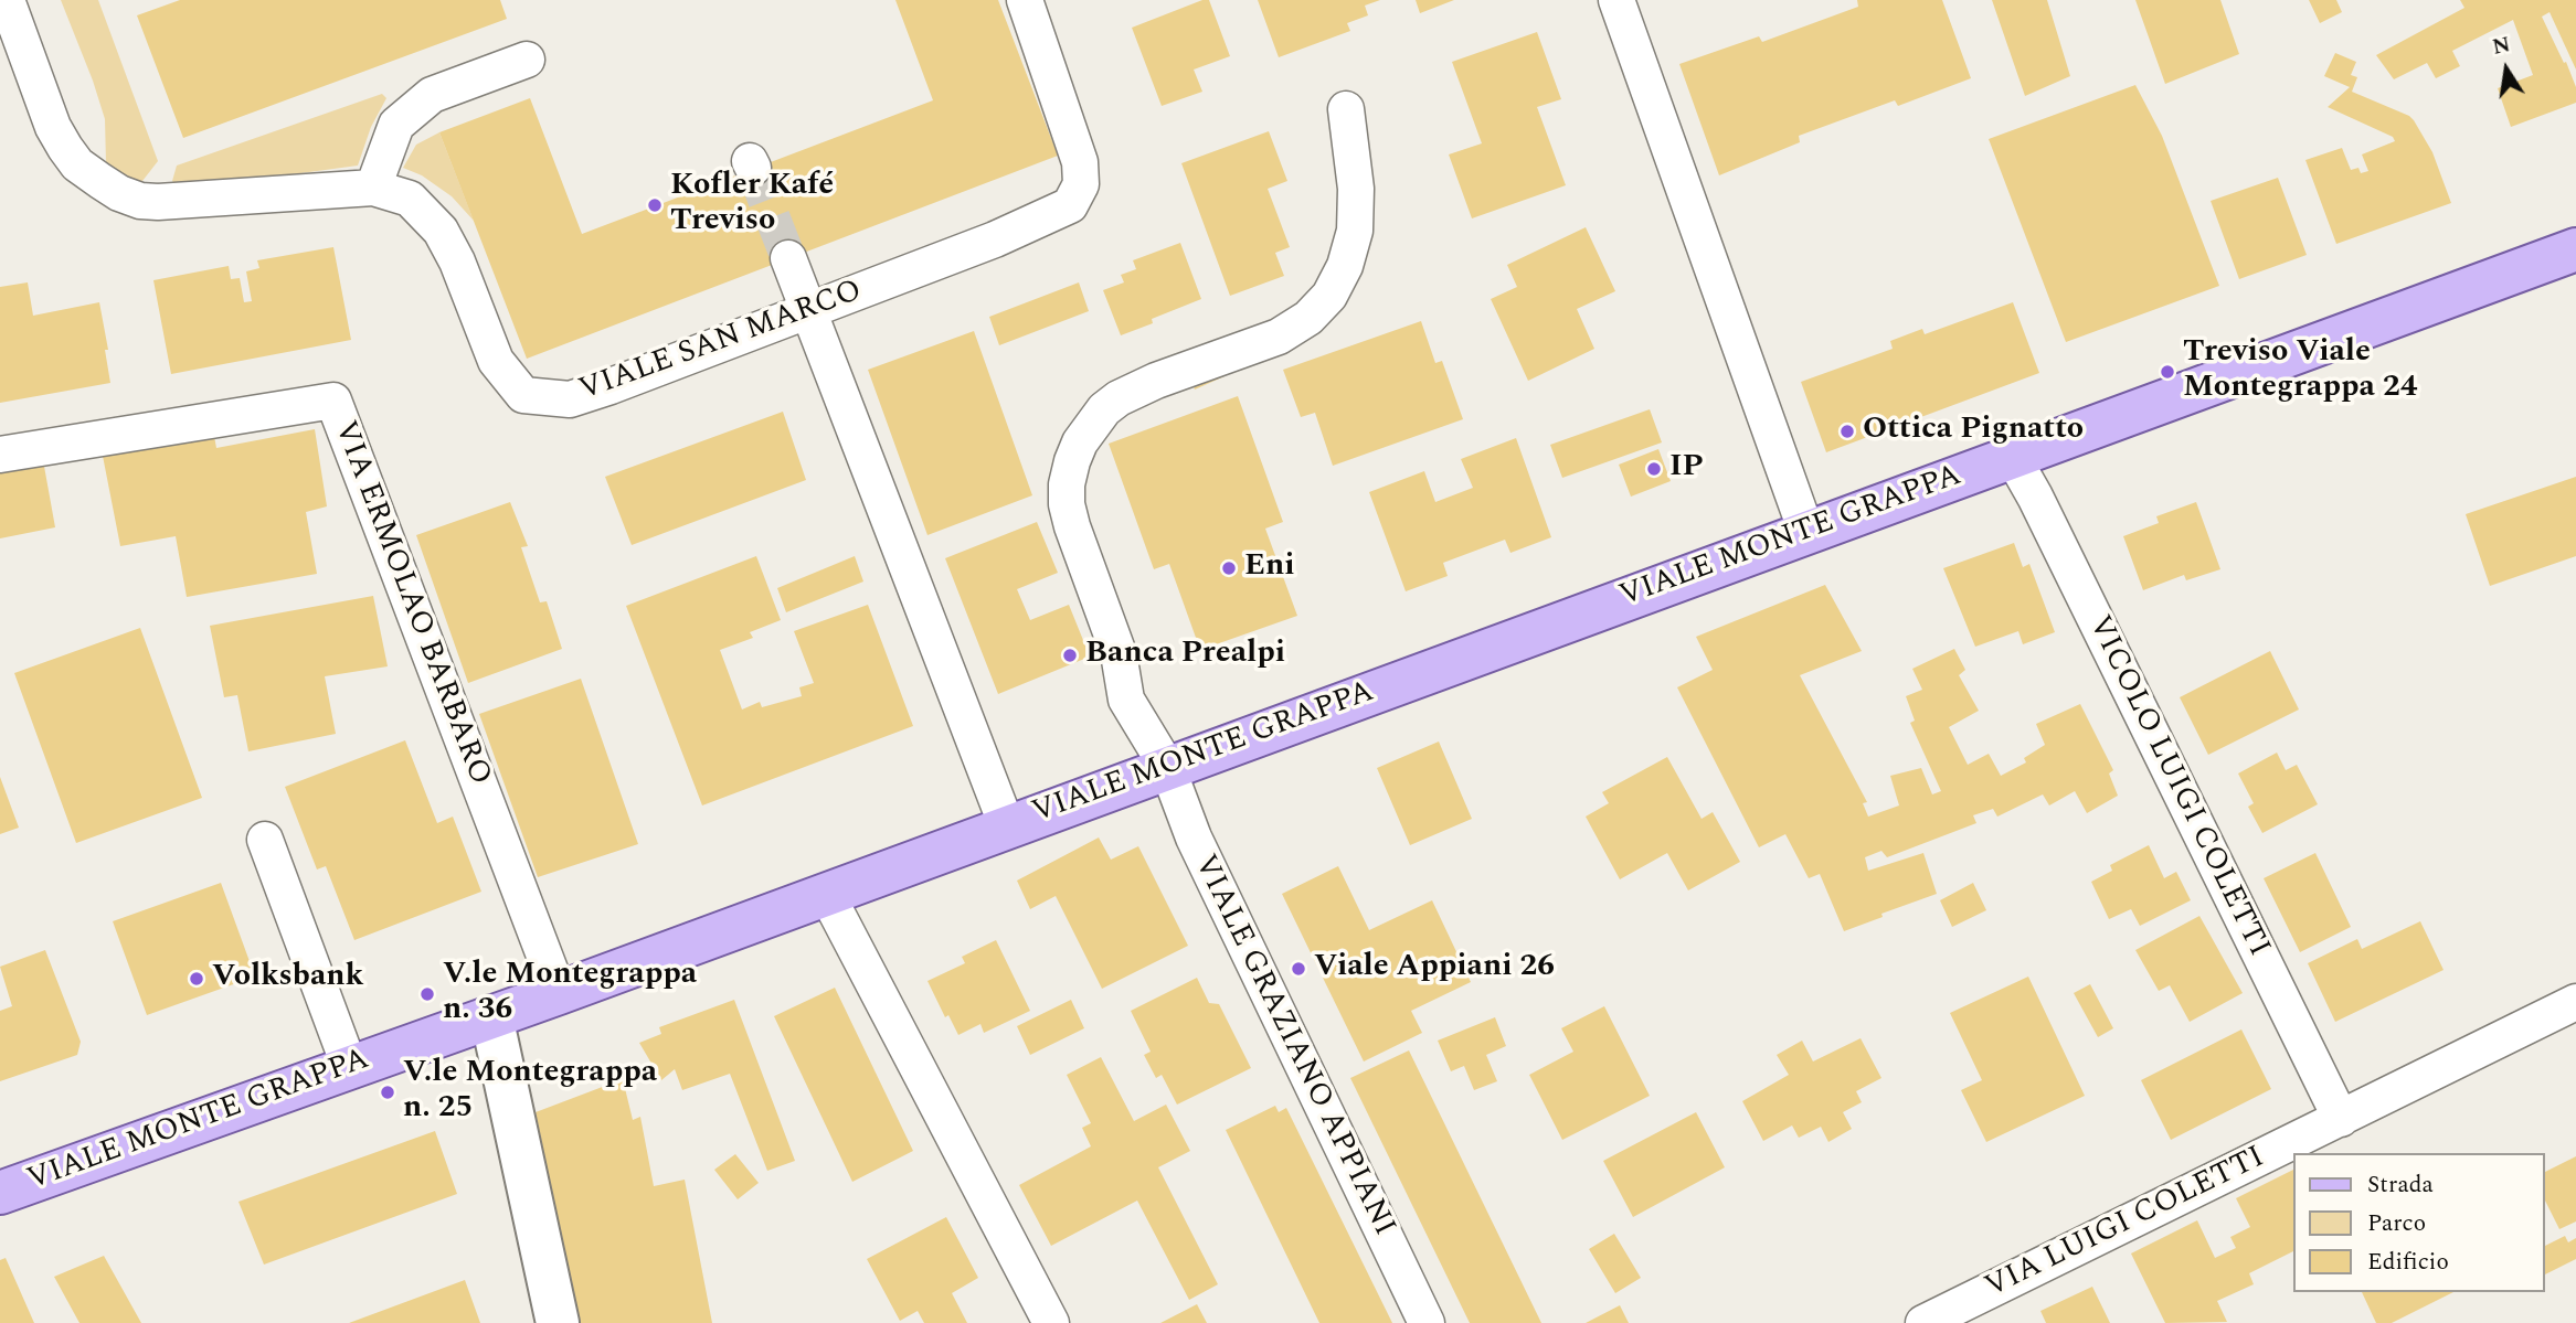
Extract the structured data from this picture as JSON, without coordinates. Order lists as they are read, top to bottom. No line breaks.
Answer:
{"streets":{"main road":["VIALE MONTE GRAPPA"],"street":["VIALE SAN MARCO","VIA ERMOLAO BARBARO","VICOLO LUIGI COLETTI","VIALE GRAZIANO APPIANI","VIA LUIGI COLETTI"]},"crossings":[["VIALE SAN MARCO","VIALE MONTE GRAPPA"],["VIALE MONTE GRAPPA","VIA ERMOLAO BARBARO"],["VIALE MONTE GRAPPA","VICOLO LUIGI COLETTI"],["VIALE MONTE GRAPPA","VIALE GRAZIANO APPIANI"],["VICOLO LUIGI COLETTI","VIA LUIGI COLETTI"]],"places":["Kofler Kafé Treviso","Treviso Viale Montegrappa 24","Ottica Pignatto","IP","Eni","Banca Prealpi","Viale Appiani 26","Volksbank","V.le Montegrappa n. 36","V.le Montegrappa n. 25"],"legend":["Strada","Parco","Edificio"],"north":"top"}
